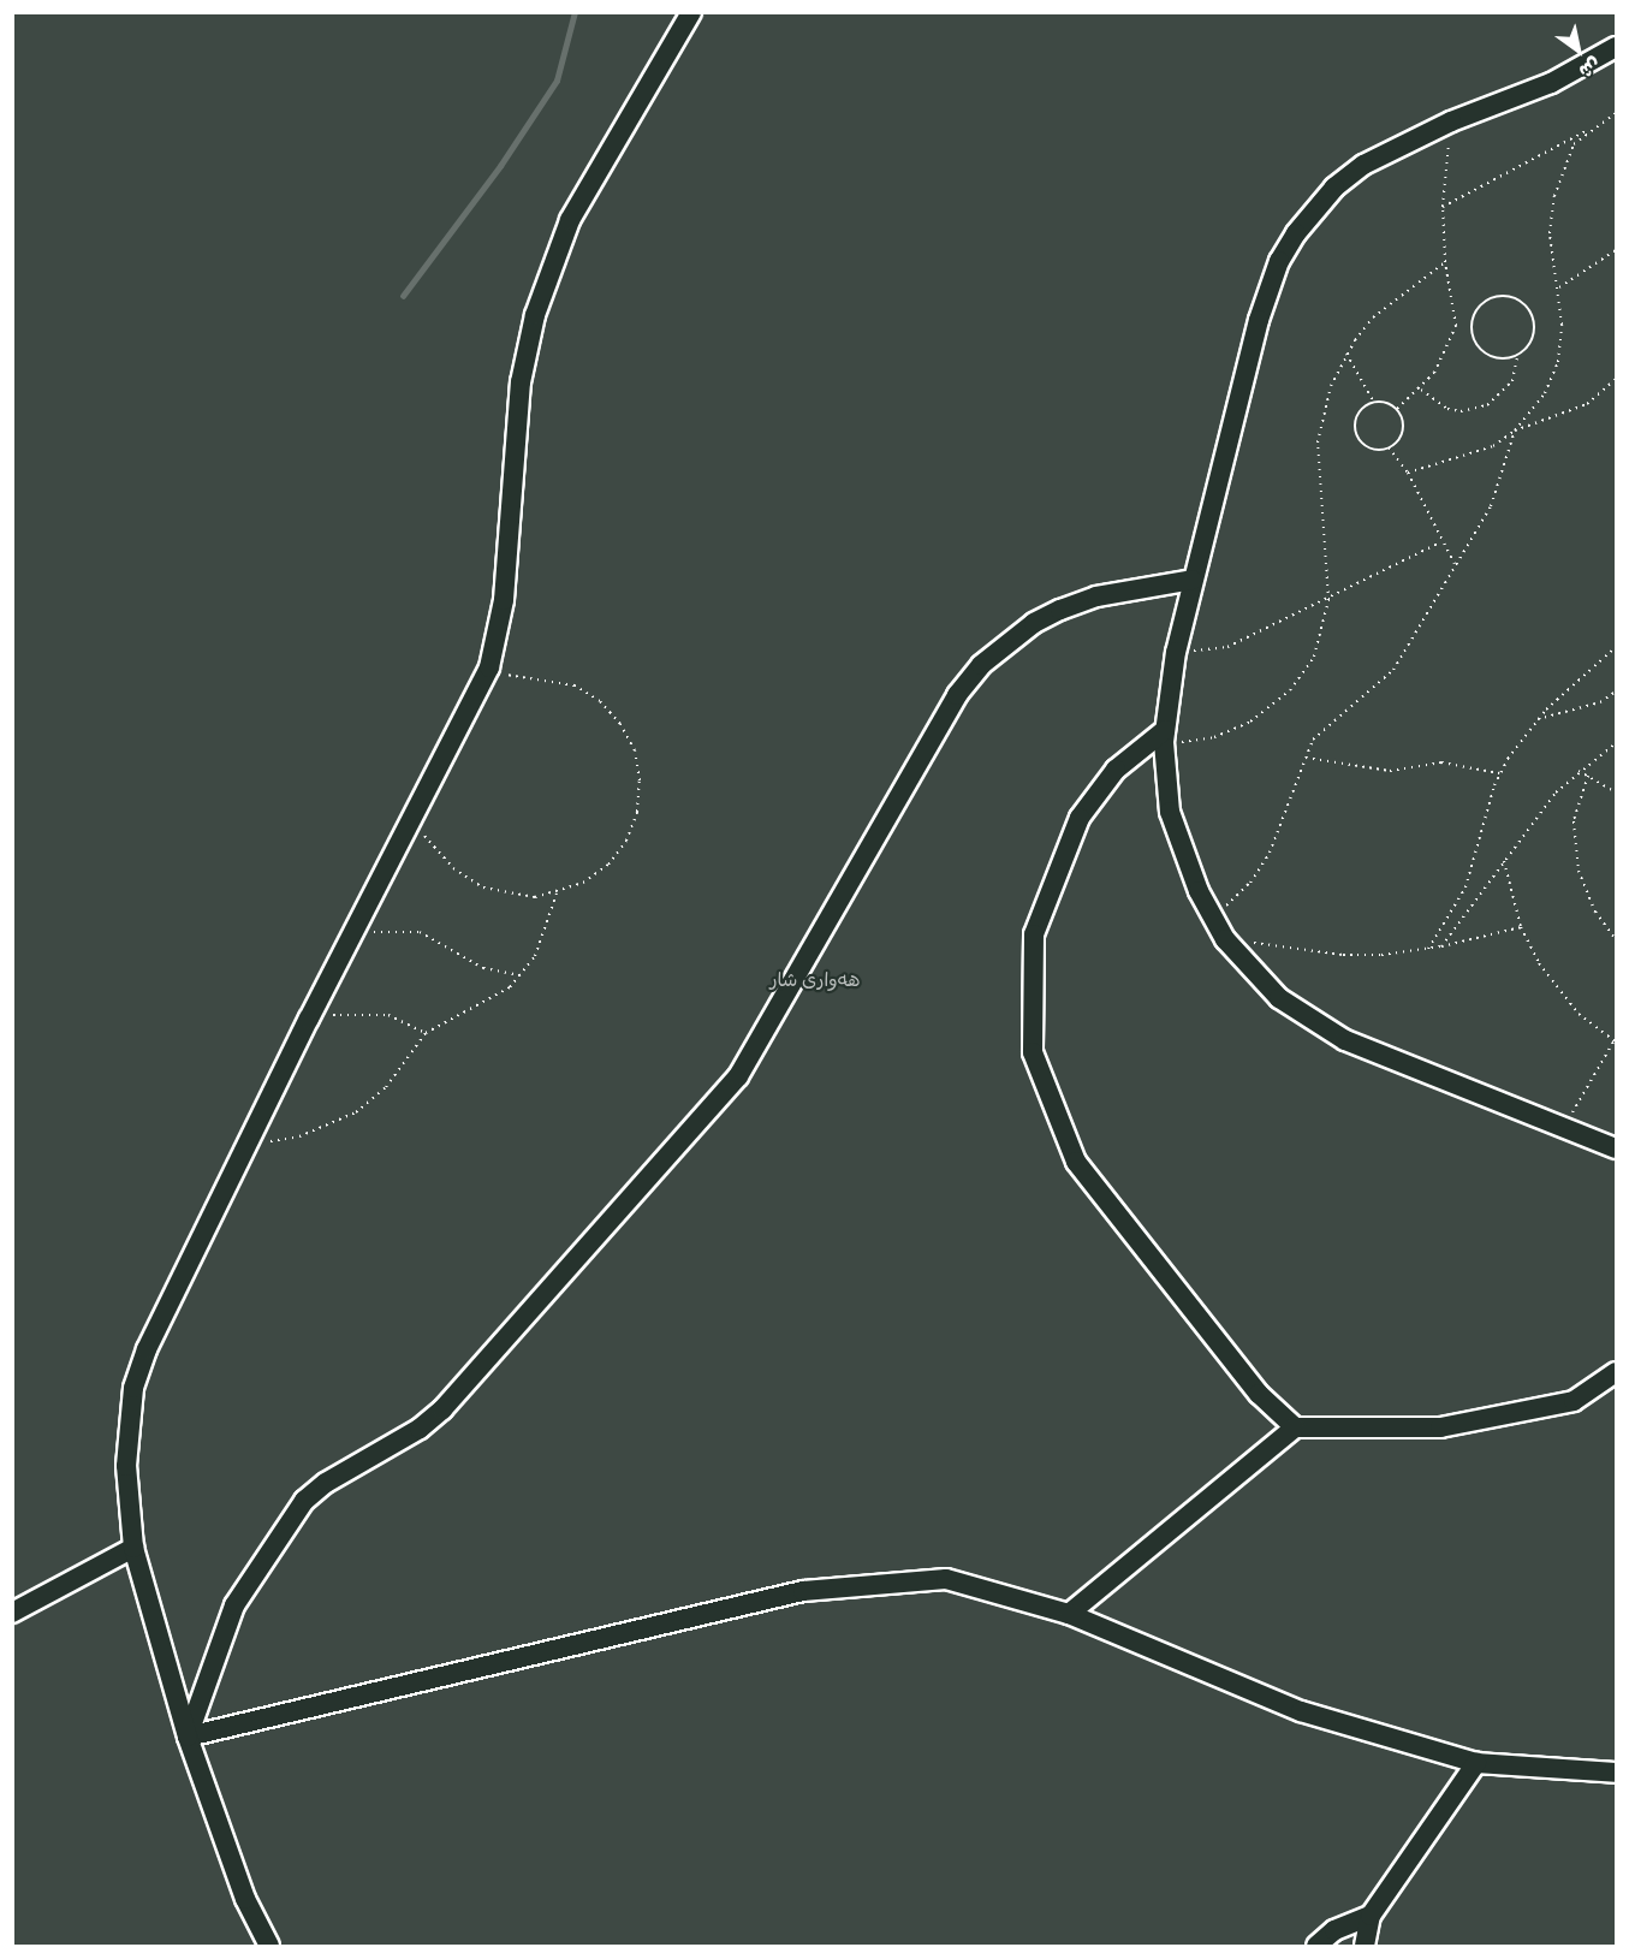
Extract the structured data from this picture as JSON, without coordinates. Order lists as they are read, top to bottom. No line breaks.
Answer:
{"parks":["هەواری شار"],"north":"bottom right"}
